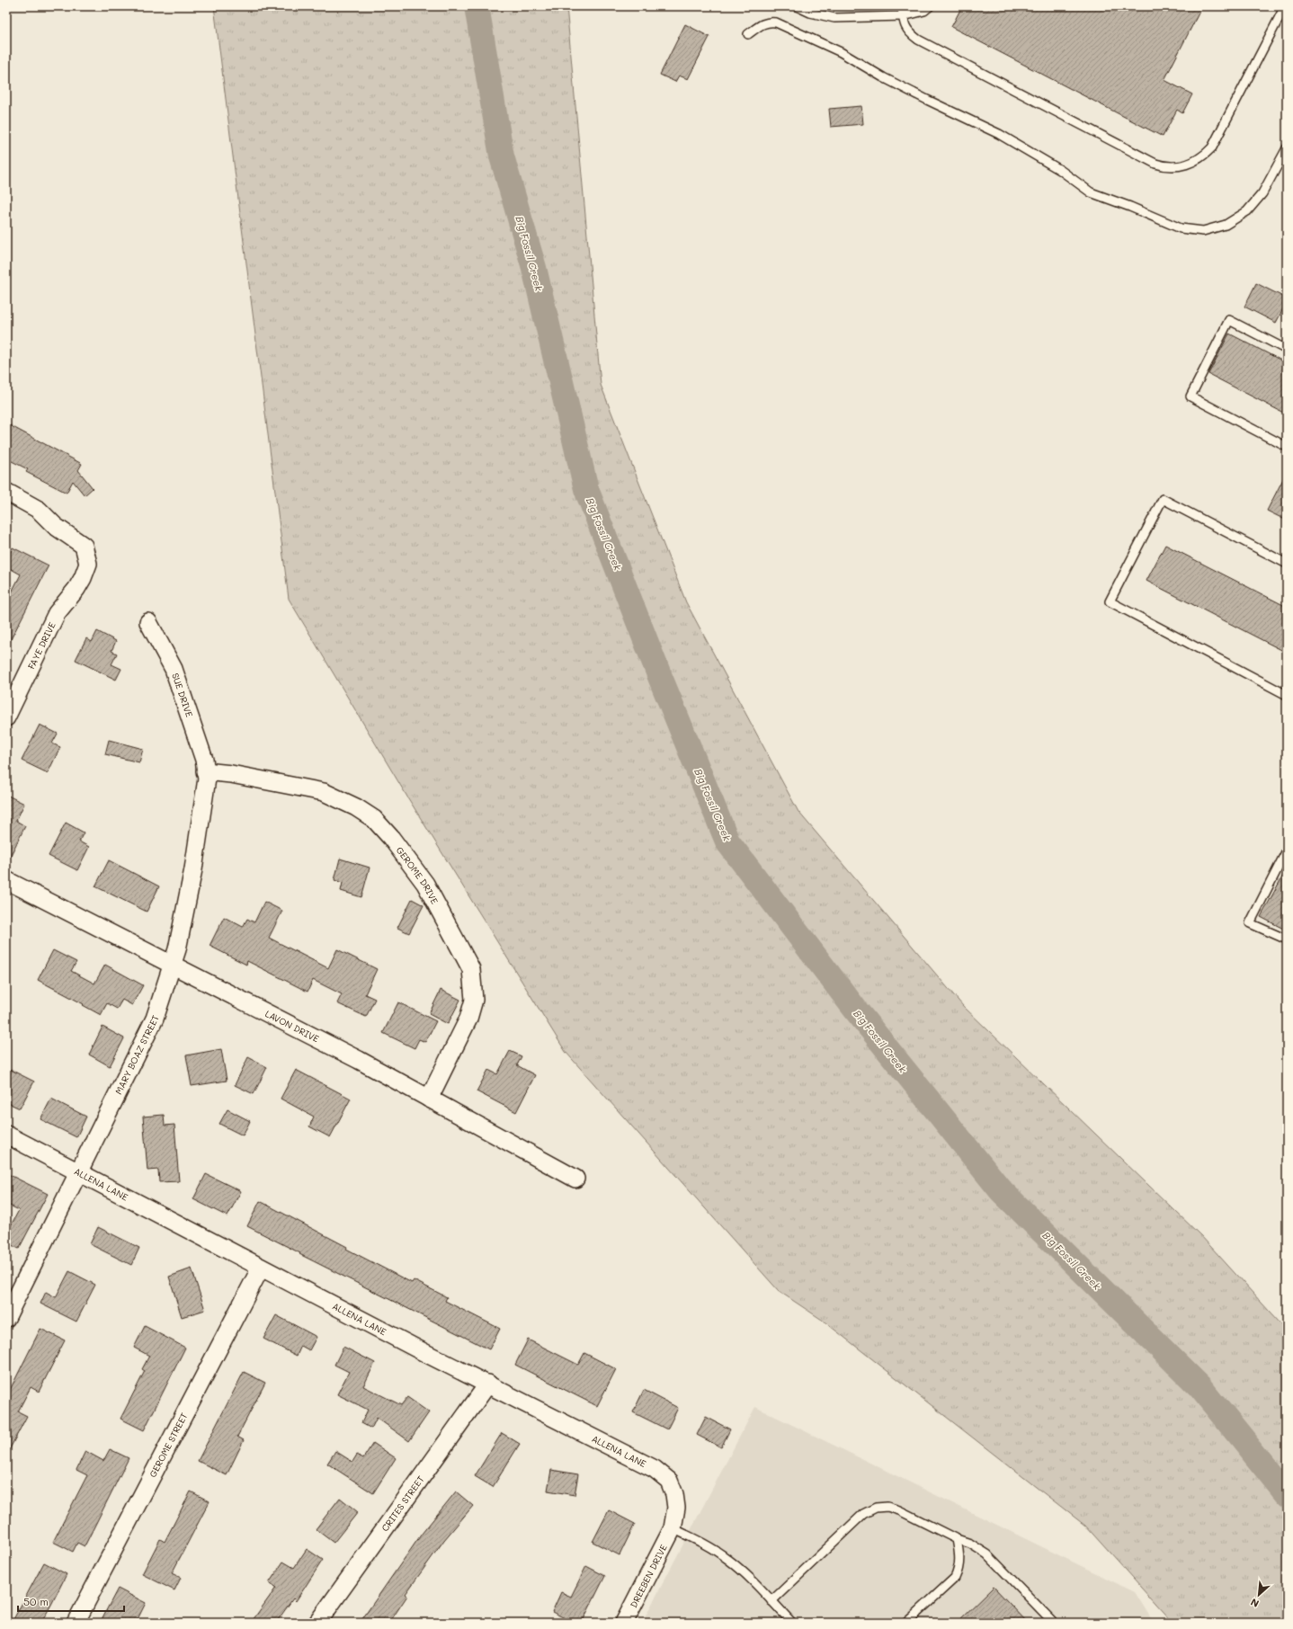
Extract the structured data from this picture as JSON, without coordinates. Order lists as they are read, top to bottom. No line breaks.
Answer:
{"streets":{"street":["FAYE DRIVE","SUE DRIVE","GEROME DRIVE","LAVON DRIVE","MARY BOAZ STREET","ALLENA LANE","GEROME STREET","CRITES STREET","DREEBEN DRIVE"]},"crossings":[["SUE DRIVE","GEROME DRIVE"],["SUE DRIVE","MARY BOAZ STREET"],["GEROME DRIVE","LAVON DRIVE"],["GEROME DRIVE","MARY BOAZ STREET"],["LAVON DRIVE","MARY BOAZ STREET"],["MARY BOAZ STREET","ALLENA LANE"],["ALLENA LANE","GEROME STREET"],["ALLENA LANE","CRITES STREET"],["ALLENA LANE","DREEBEN DRIVE"]],"water":["Big Fossil Creek"],"scale_bar":"50 m","north":"bottom left"}
